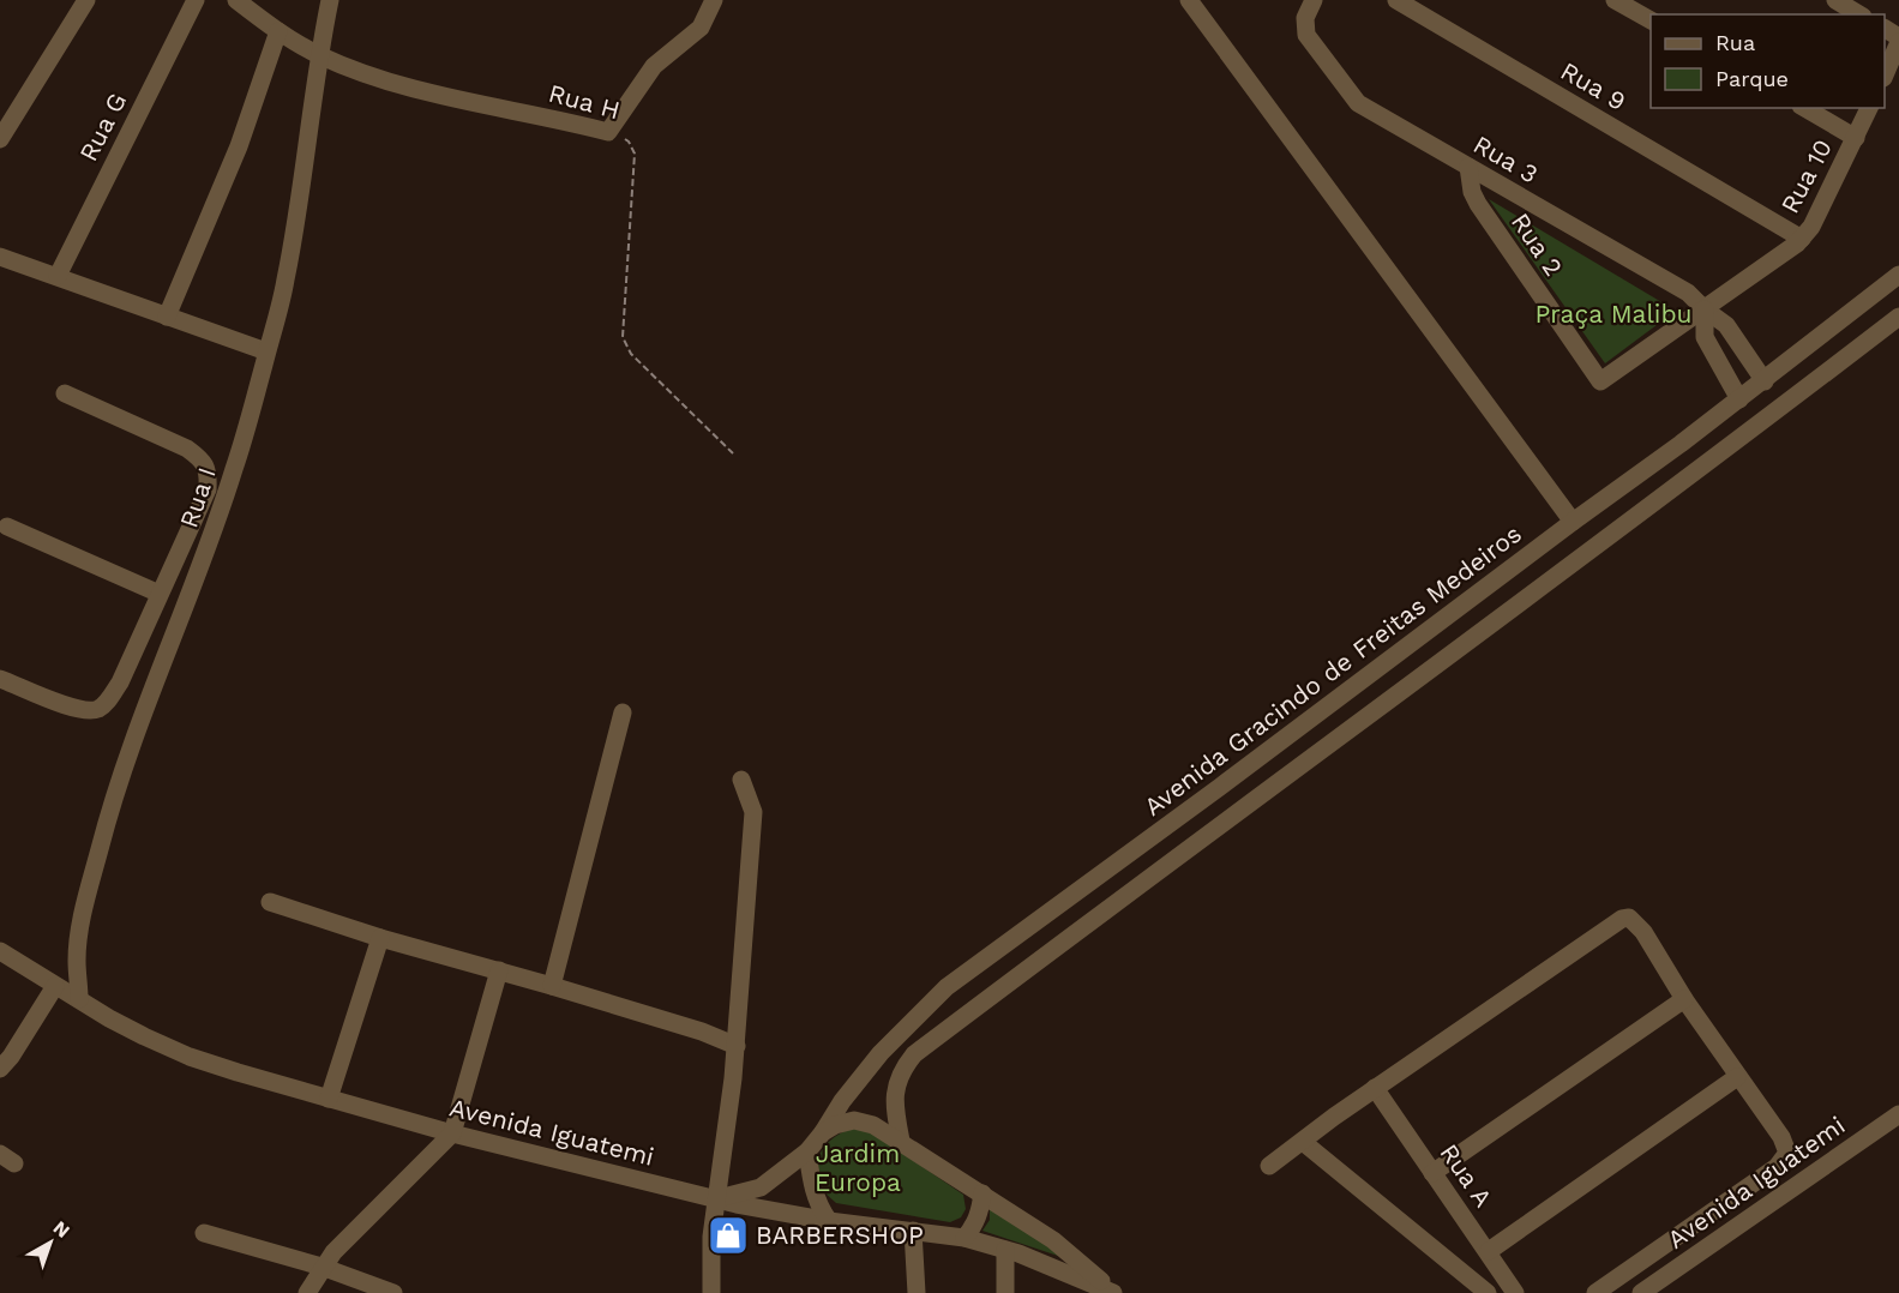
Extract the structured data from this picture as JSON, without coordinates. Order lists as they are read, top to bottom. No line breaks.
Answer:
{"streets":{"street":["Rua 9","Rua H","Rua G","Rua 3","Rua 10","Rua 2","Rua I","Avenida Gracindo de Freitas Medeiros","Avenida Iguatemi","Rua A"]},"crossings":[["Rua 9","Rua 10"],["Rua H","Rua I"],["Rua 3","Rua 10"],["Rua 3","Rua 2"],["Rua 3","Avenida Gracindo de Freitas Medeiros"],["Rua 10","Rua 2"],["Rua I","Avenida Iguatemi"],["Avenida Gracindo de Freitas Medeiros","Avenida Iguatemi"]],"parks":["Praça Malibu","Jardim Europa"],"places":{"shop":["BARBERSHOP"]},"legend":["Rua","Parque"],"north":"top right"}
